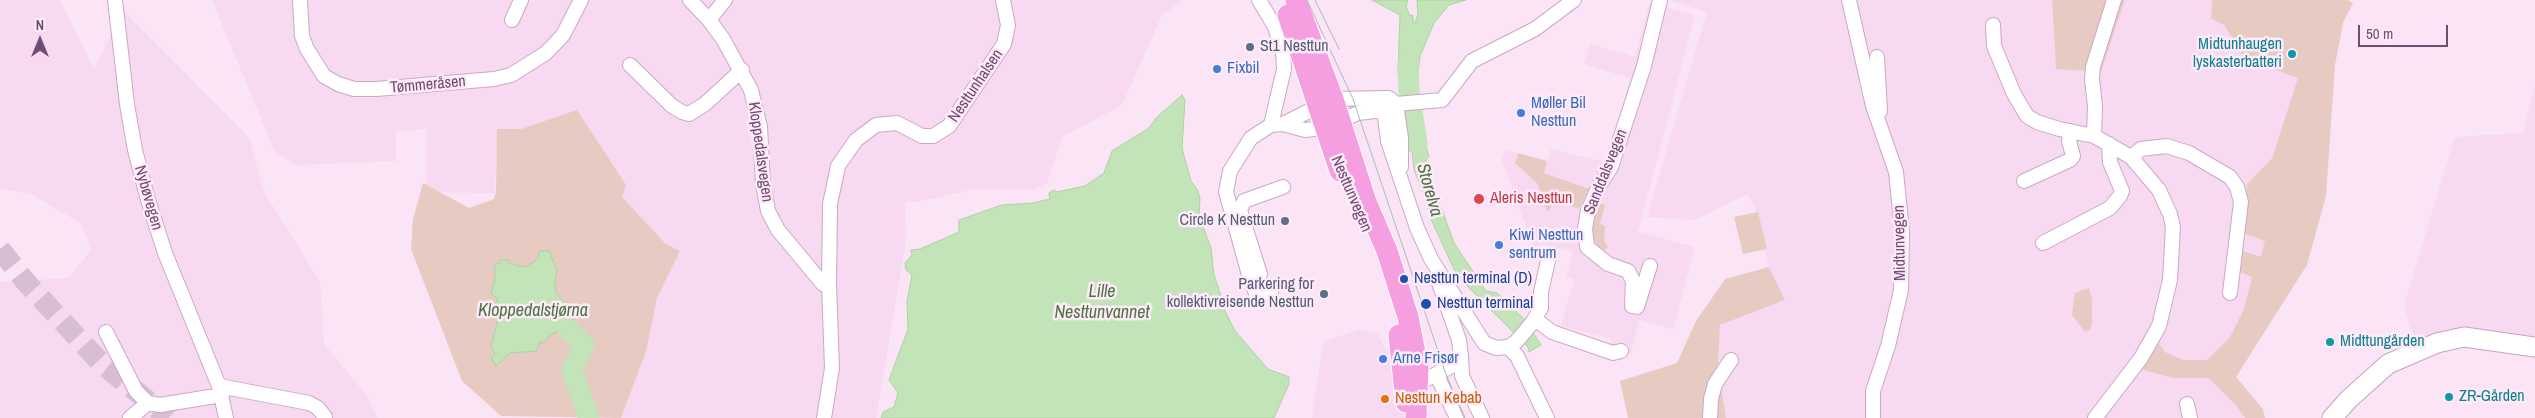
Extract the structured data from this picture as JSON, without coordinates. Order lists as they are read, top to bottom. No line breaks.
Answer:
{"streets":{"main road":["Nesttunvegen"],"street":["Tømmeråsen","Nesttunhalsen","Kloppedalsvegen","Sanddalsvegen","Nybøvegen","Midtunvegen"]},"crossings":[["Nesttunhalsen","Kloppedalsvegen"]],"water":["Storelva","Lille Nesttunvannet","Kloppedalstjørna"],"places":["St1 Nesttun","Midtunhaugen lyskasterbatteri","Fixbil","Møller Bil Nesttun","Aleris Nesttun","Circle K Nesttun","Kiwi Nesttun sentrum","Nesttun terminal (D)","Parkering for kollektivreisende Nesttun","Nesttun terminal","Midttungården","Arne Frisør","ZR-Gården","Nesttun Kebab"],"scale_bar":"50 m","north":"top"}
